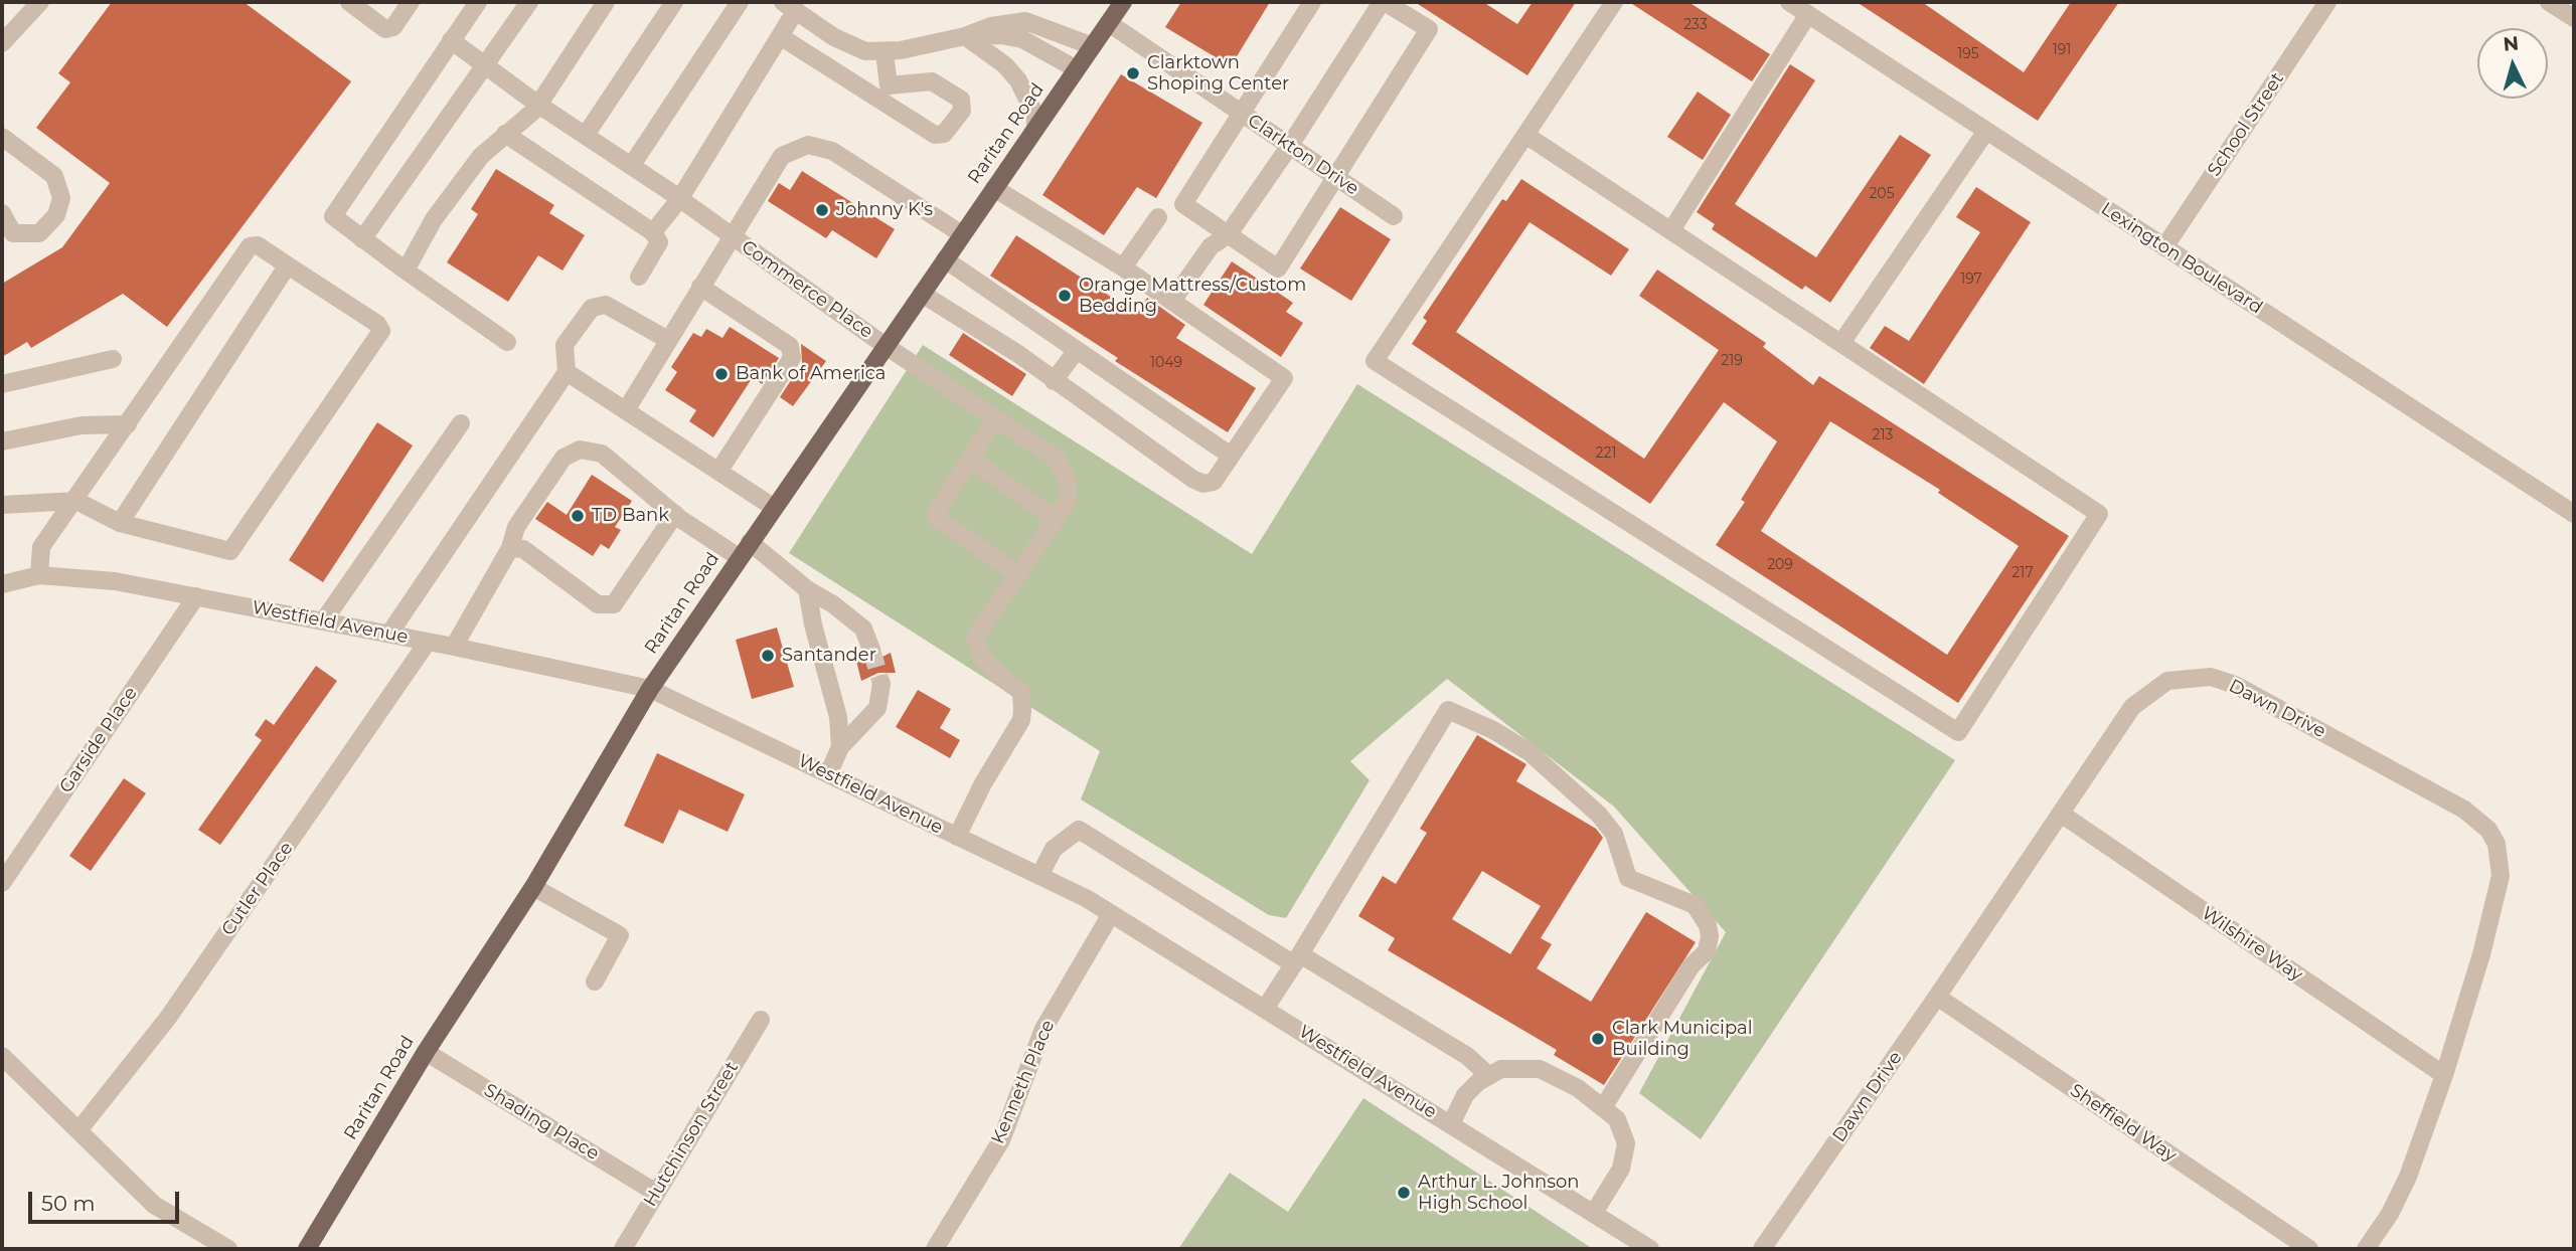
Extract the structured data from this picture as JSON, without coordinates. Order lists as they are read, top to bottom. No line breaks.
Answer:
{"streets":{"main road":["Raritan Road"],"street":["School Street","Clarkton Drive","Lexington Boulevard","Commerce Place","Westfield Avenue","Dawn Drive","Garside Place","Cutler Place","Wilshire Way","Kenneth Place","Shading Place","Sheffield Way","Hutchinson Street"]},"crossings":[["School Street","Lexington Boulevard"],["Raritan Road","Clarkton Drive"],["Raritan Road","Commerce Place"],["Raritan Road","Westfield Avenue"],["Raritan Road","Shading Place"],["Commerce Place","Westfield Avenue"],["Westfield Avenue","Garside Place"],["Westfield Avenue","Cutler Place"],["Westfield Avenue","Kenneth Place"],["Dawn Drive","Wilshire Way"],["Dawn Drive","Sheffield Way"],["Shading Place","Hutchinson Street"]],"places":["Clarktown Shoping Center","Johnny K's","Orange Mattress/Custom Bedding","Bank of America","TD Bank","Santander","Clark Municipal Building","Arthur L. Johnson High School"],"house_numbers":["233","191","195","205","197","219","1049","213","221","209","217"],"scale_bar":"50 m","north":"top"}
